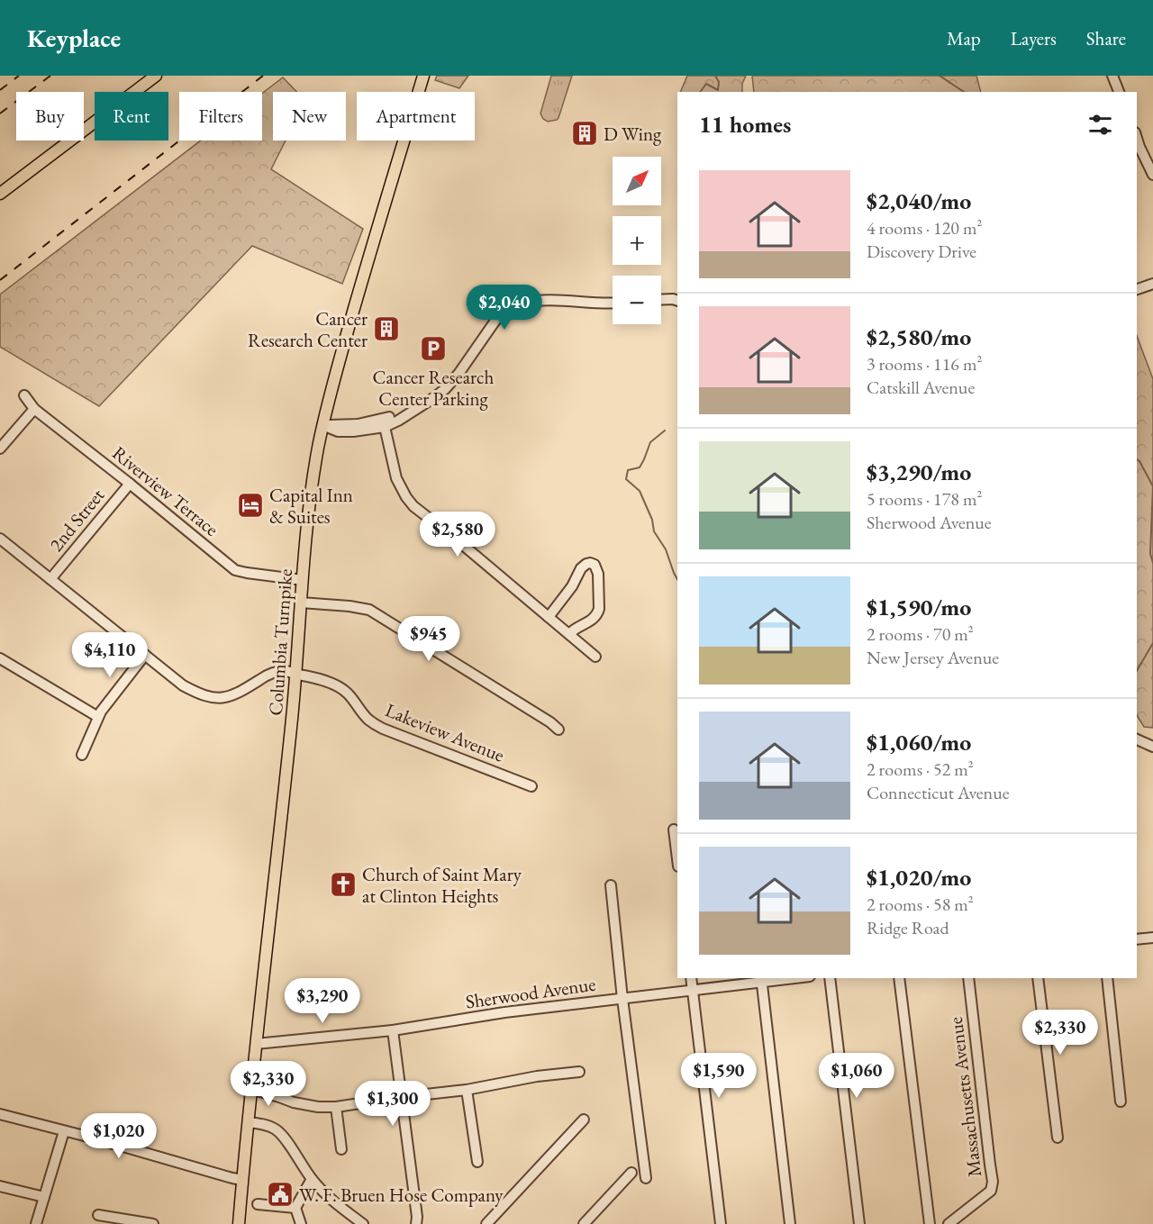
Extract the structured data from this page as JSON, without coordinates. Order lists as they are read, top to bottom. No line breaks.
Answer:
{"streets":{"main road":["Columbia Turnpike"],"street":["Riverview Terrace","2nd Street","Lakeview Avenue","Sherwood Avenue","Massachusetts Avenue"]},"crossings":[["Riverview Terrace","2nd Street"],["Riverview Terrace","Columbia Turnpike"],["2nd Street","Lakeview Avenue"],["Columbia Turnpike","Lakeview Avenue"],["Columbia Turnpike","Sherwood Avenue"]],"places":{"building":["D Wing","Cancer Research Center"],"parking":["Cancer Research Center Parking"],"hotel":["Capital Inn & Suites"],"church":["Church of Saint Mary at Clinton Heights"],"public building":["W. F. Bruen Hose Company"]},"north":"top right","page":{"header":"Keyplace","nav":["Map","Layers","Share"],"chip":["Buy","Rent","Filters","New","Apartment"],"heading":"11 homes","map_buttons":["+","−"],"list":[{"name":"$2,040/mo","note":"4 rooms · 120 m² · Discovery Drive"},{"name":"$2,580/mo","note":"3 rooms · 116 m² · Catskill Avenue"},{"name":"$3,290/mo","note":"5 rooms · 178 m² · Sherwood Avenue"},{"name":"$1,590/mo","note":"2 rooms · 70 m² · New Jersey Avenue"},{"name":"$1,060/mo","note":"2 rooms · 52 m² · Connecticut Avenue"},{"name":"$1,020/mo","note":"2 rooms · 58 m² · Ridge Road"}],"price":["$2,040","$2,580","$945","$4,110","$3,290","$2,330","$1,590","$1,060","$2,330","$1,300","$1,020"]}}
